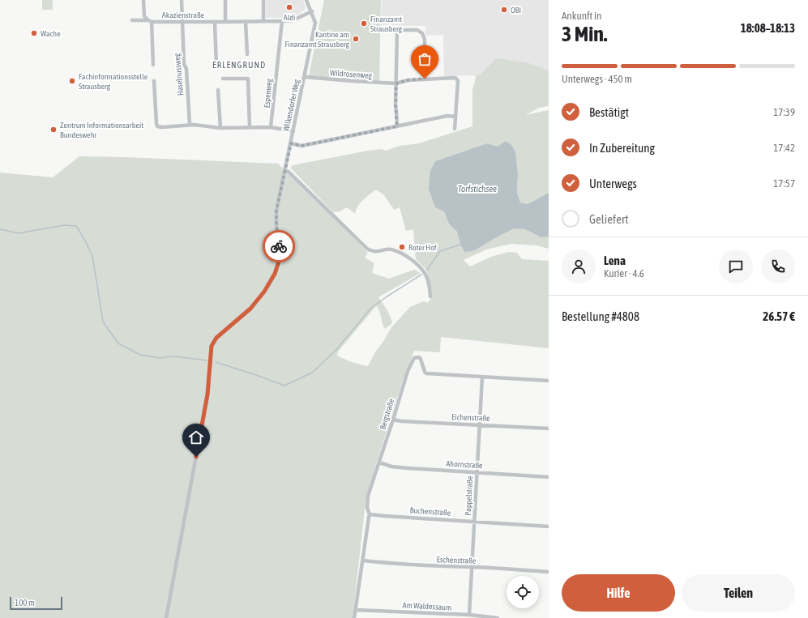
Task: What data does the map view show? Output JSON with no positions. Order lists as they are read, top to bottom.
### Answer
{
  "streets": {
    "street": [
      "Akazienstraße",
      "Wildrosenweg",
      "Haselnussweg",
      "Espenweg",
      "Wilkendorfer Weg",
      "Bergstraße",
      "Eichenstraße",
      "Ahornstraße",
      "Pappelstraße",
      "Buchenstraße",
      "Eschenstraße",
      "Am Waldessaum"
    ]
  },
  "crossings": [
    ["Akazienstraße", "Haselnussweg"],
    ["Akazienstraße", "Espenweg"],
    ["Akazienstraße", "Wilkendorfer Weg"],
    ["Wildrosenweg", "Wilkendorfer Weg"],
    ["Bergstraße", "Eichenstraße"],
    ["Bergstraße", "Ahornstraße"],
    ["Bergstraße", "Pappelstraße"],
    ["Bergstraße", "Buchenstraße"],
    ["Bergstraße", "Eschenstraße"],
    ["Bergstraße", "Am Waldessaum"],
    ["Eichenstraße", "Pappelstraße"],
    ["Ahornstraße", "Pappelstraße"],
    ["Pappelstraße", "Buchenstraße"],
    ["Pappelstraße", "Eschenstraße"],
    ["Pappelstraße", "Am Waldessaum"]
  ],
  "districts": ["ERLENGRUND"],
  "water": ["Torfstichsee"],
  "places": [
    "Aldi",
    "OBI",
    "Finanzamt Strausberg",
    "Wache",
    "Kantine am Finanzamt Strausberg",
    "Fachinformationsstelle Strausberg",
    "Zentrum Informationsarbeit Bundeswehr",
    "Roter Hof"
  ],
  "scale_bar": "100 m",
  "page": {
    "heading": ["3 Min.", "Ankunft in", "18:08–18:13"],
    "panel": [
      "Lena",
      "Kurier · 4.6",
      "Bestellung #4808",
      "26.57 €"
    ],
    "bar": "Unterwegs · 450 m",
    "list": [
      ["Bestätigt", "17:39"],
      ["In Zubereitung", "17:42"],
      ["Unterwegs", "17:57"],
      "Geliefert"
    ],
    "buttons": ["Hilfe", "Teilen"],
    "scale": "100 m"
  }
}
